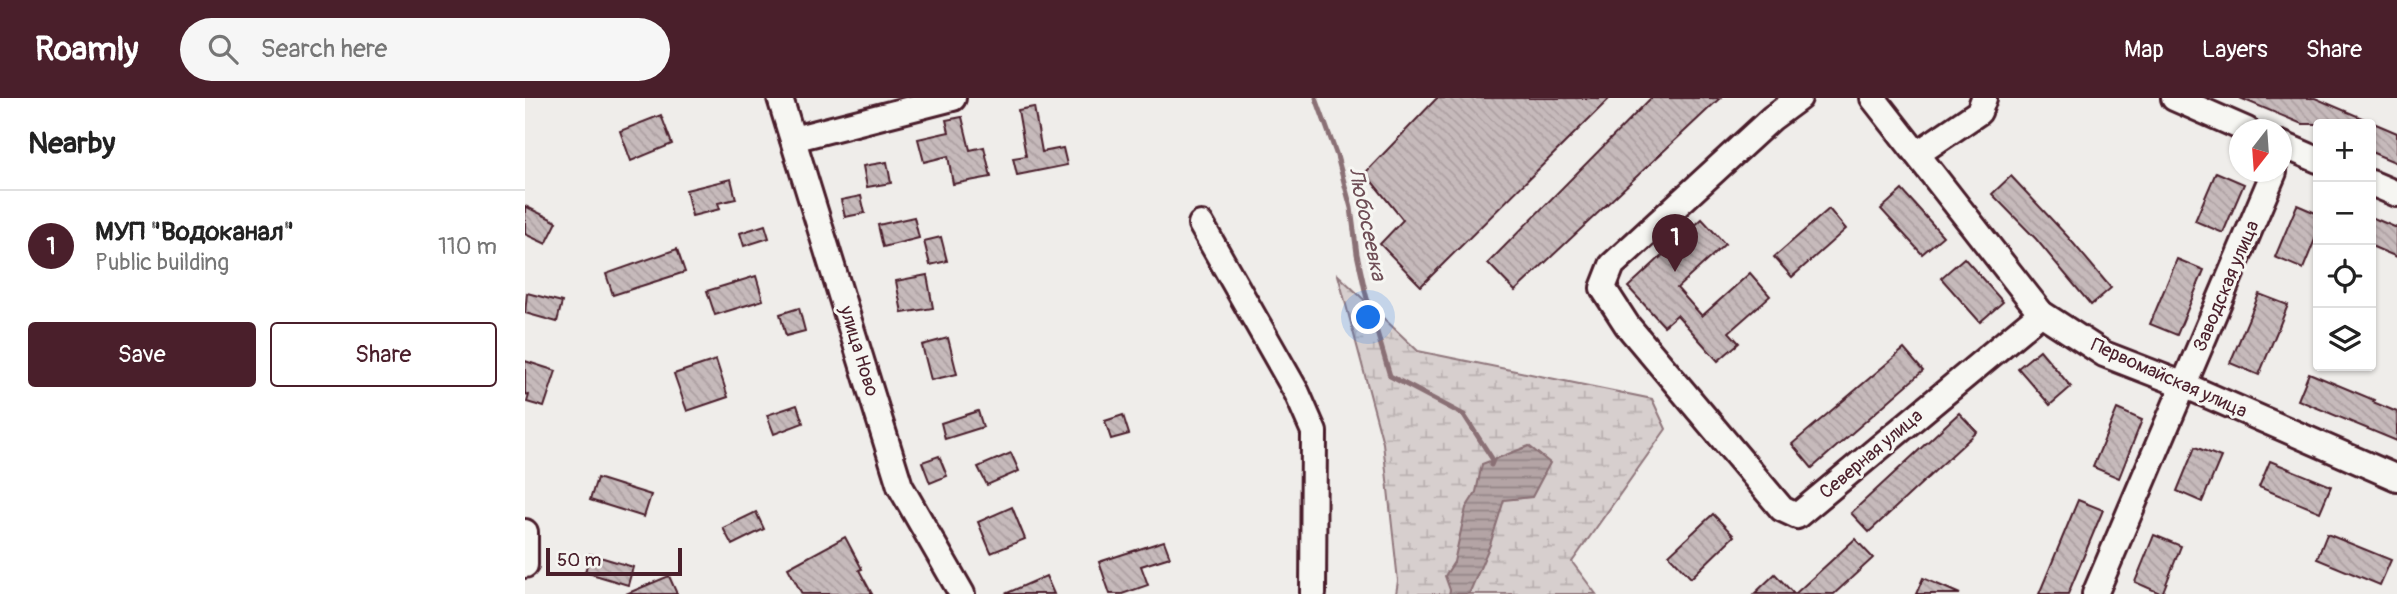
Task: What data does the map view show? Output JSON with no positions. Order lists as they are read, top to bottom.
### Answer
{
  "streets": {
    "street": [
      "Заводская улица",
      "улица Ново",
      "Первомайская улица",
      "Северная улица"
    ]
  },
  "crossings": [
    ["Заводская улица", "Первомайская улица"],
    ["Первомайская улица", "Северная улица"]
  ],
  "water": ["Любосеевка"],
  "scale_bar": "50 m",
  "north": "bottom",
  "page": {
    "header": "Roamly",
    "search": "Search here",
    "nav": ["Map", "Layers", "Share"],
    "heading": "Nearby",
    "map_buttons": ["+", "−"],
    "list": [
      {
        "mark": "1",
        "name": "МУП \"Водоканал\"",
        "note": "Public building",
        "value": "110 m"
      }
    ],
    "pins": "1",
    "buttons": ["Save", "Share"],
    "scale": "50 m"
  }
}
